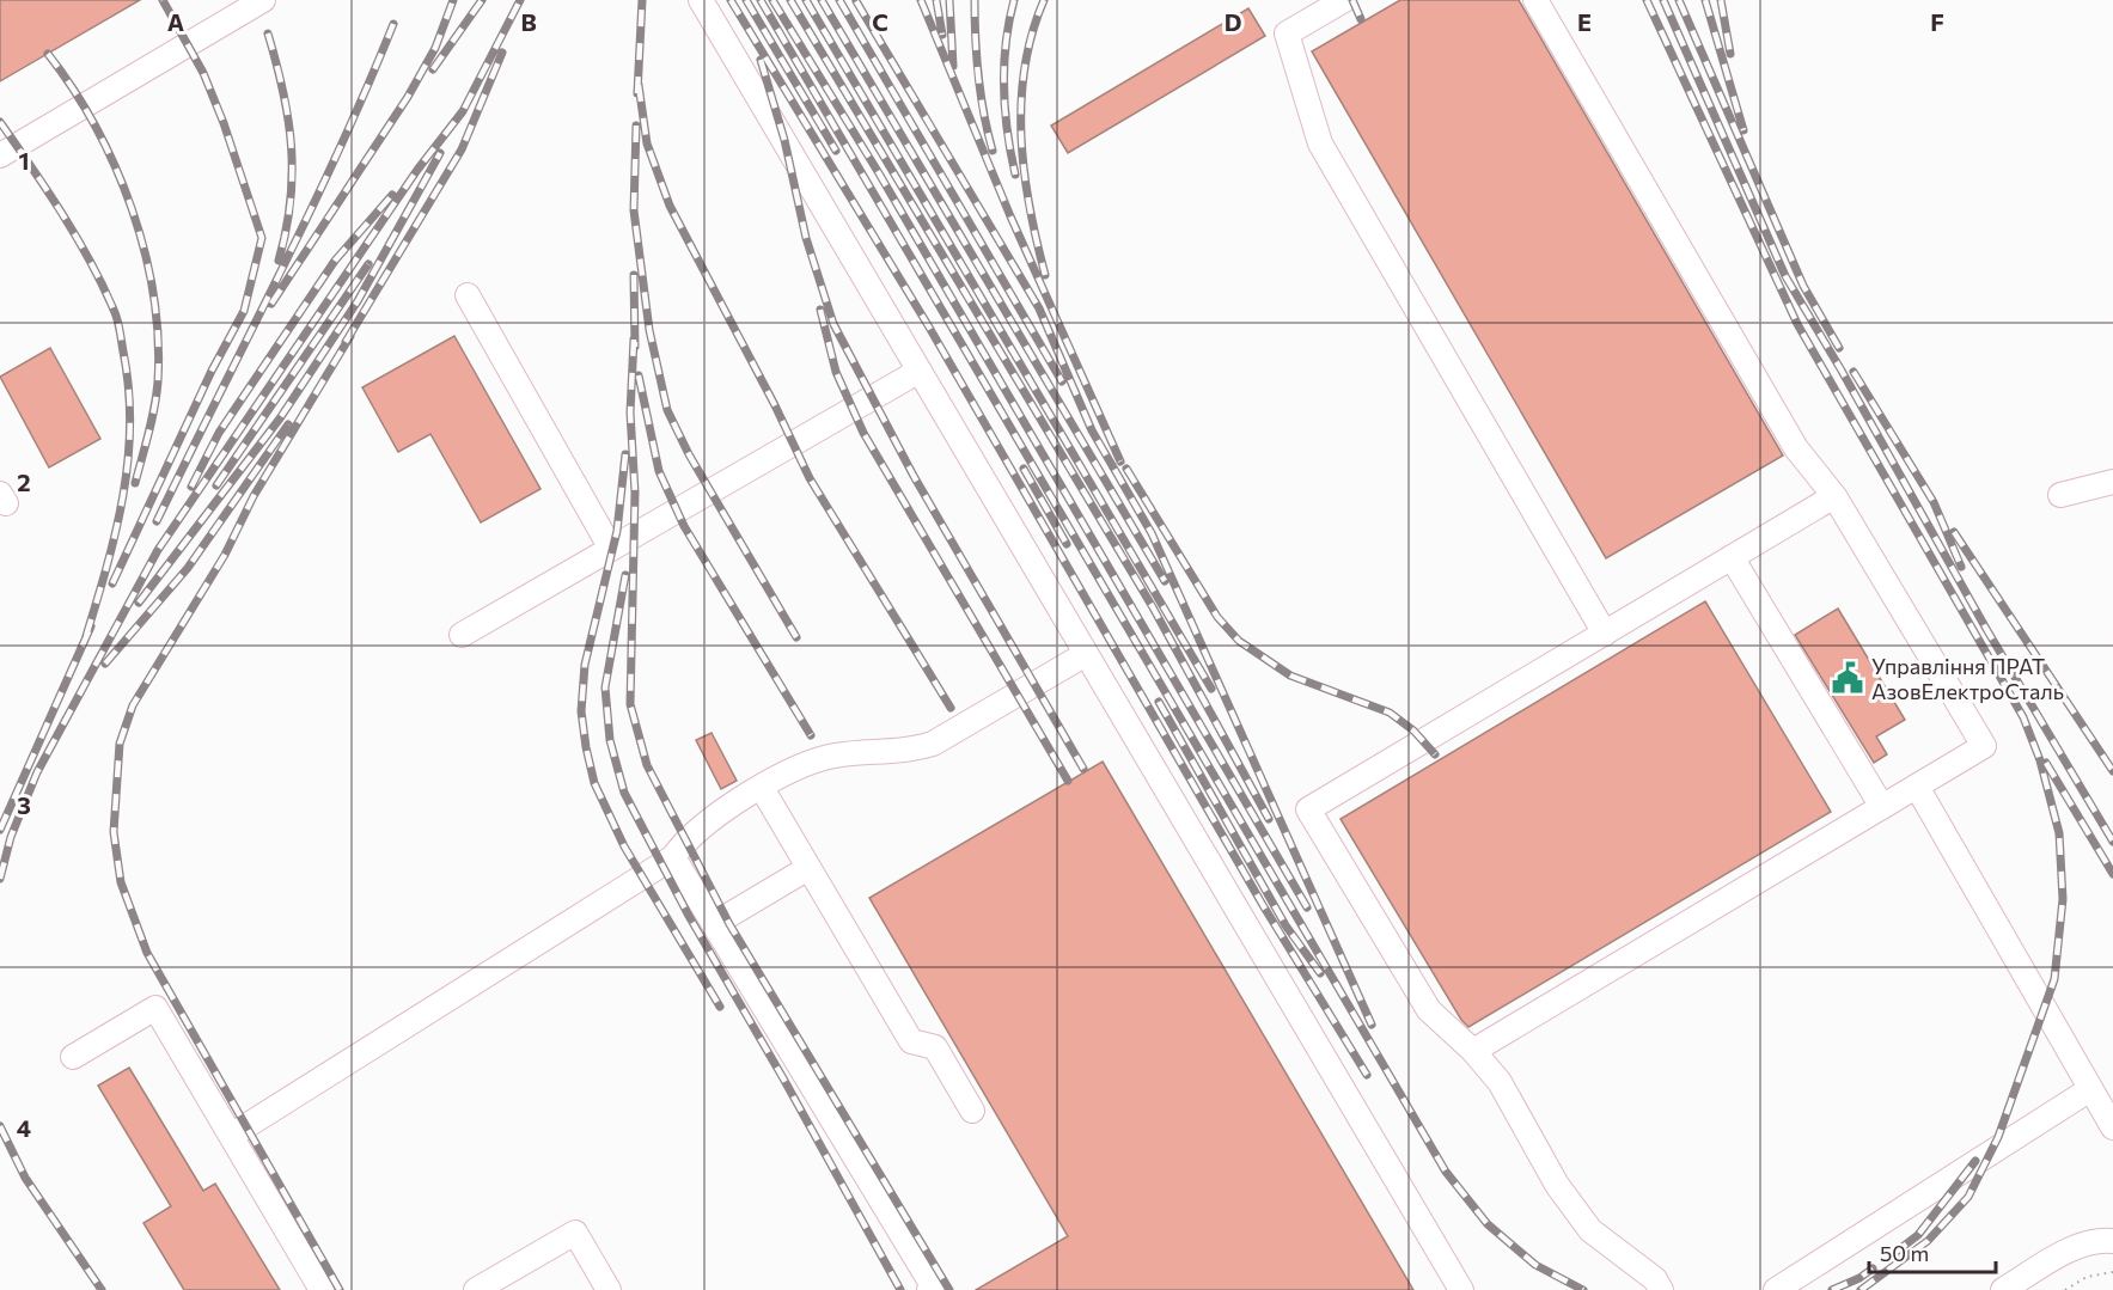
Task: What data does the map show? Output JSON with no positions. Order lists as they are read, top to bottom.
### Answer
{
  "places": {
    "public building": ["Управління ПРАТ АзовЕлектроСталь"]
  },
  "scale_bar": "50 m",
  "grid": {
    "columns": [
      "A",
      "B",
      "C",
      "D",
      "E",
      "F"
    ],
    "rows": [
      "1",
      "2",
      "3",
      "4"
    ]
  }
}
